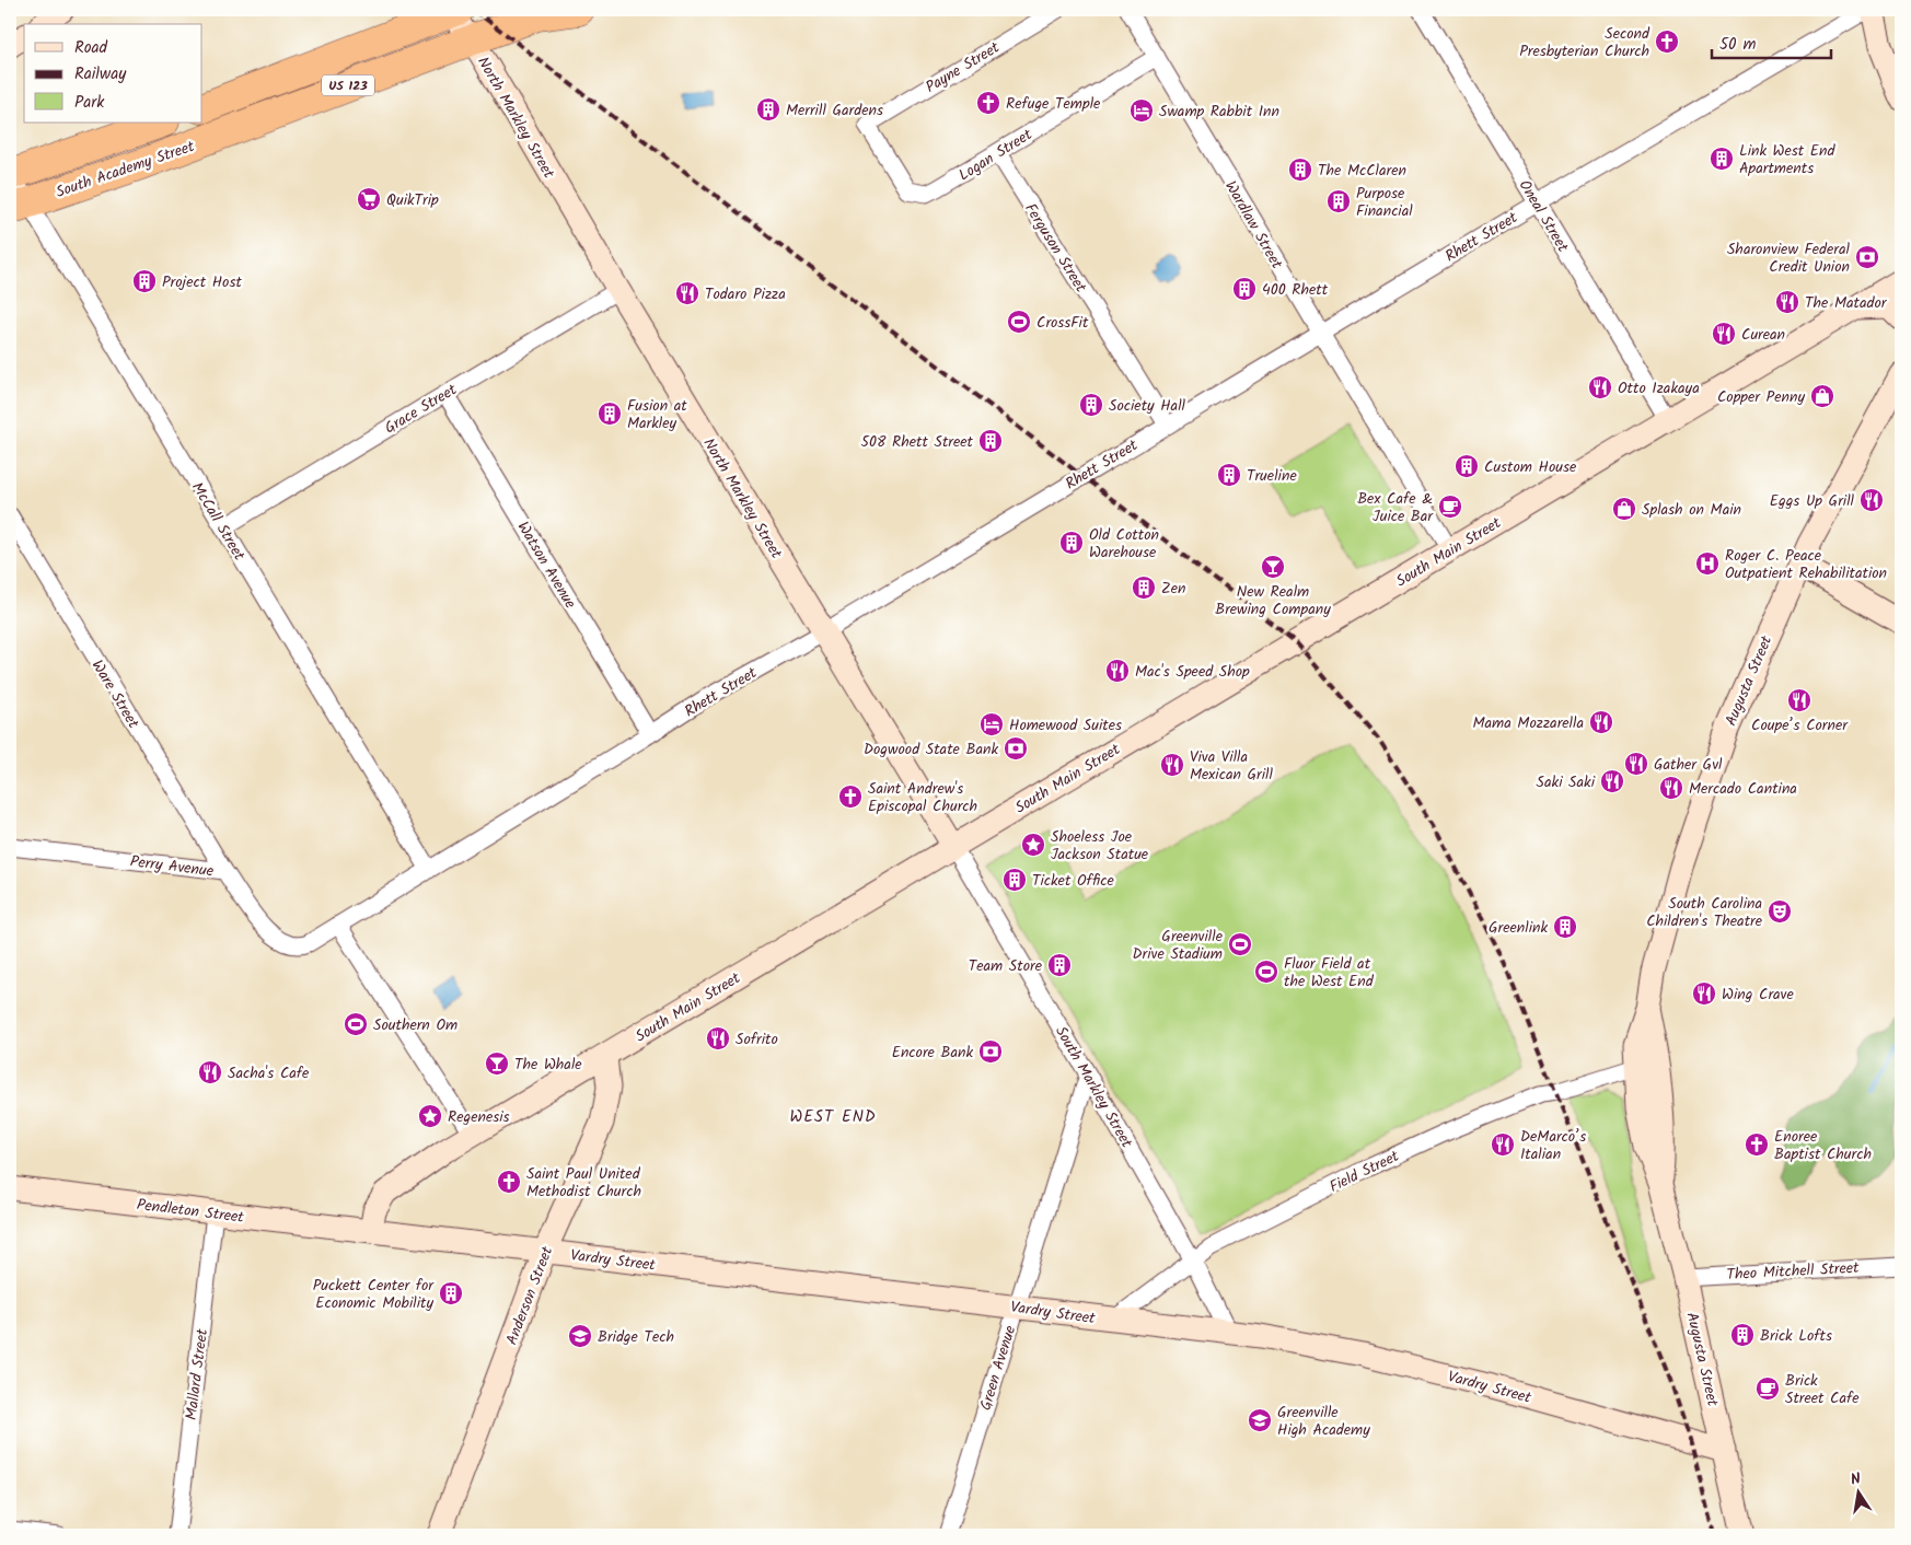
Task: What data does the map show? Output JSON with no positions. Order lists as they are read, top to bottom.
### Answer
{
  "streets": {
    "highway": ["US 123", "South Academy Street"],
    "main road": [
      "North Markley Street",
      "South Main Street",
      "Augusta Street",
      "Pendleton Street",
      "Vardry Street",
      "Anderson Street"
    ],
    "street": [
      "Payne Street",
      "Logan Street",
      "Oneal Street",
      "Wardlaw Street",
      "Rhett Street",
      "Ferguson Street",
      "Grace Street",
      "McCall Street",
      "Watson Avenue",
      "Ware Street",
      "Perry Avenue",
      "South Markley Street",
      "Field Street",
      "Theo Mitchell Street",
      "Green Avenue",
      "Mallard Street"
    ]
  },
  "crossings": [
    ["Payne Street", "Logan Street"],
    ["US 123", "North Markley Street"],
    ["North Markley Street", "South Academy Street"],
    ["North Markley Street", "Rhett Street"],
    ["North Markley Street", "Grace Street"],
    ["North Markley Street", "South Main Street"],
    ["North Markley Street", "South Markley Street"],
    ["Logan Street", "Wardlaw Street"],
    ["Logan Street", "Ferguson Street"],
    ["South Academy Street", "McCall Street"],
    ["Oneal Street", "Rhett Street"],
    ["Oneal Street", "South Main Street"],
    ["Wardlaw Street", "Rhett Street"],
    ["Wardlaw Street", "South Main Street"],
    ["Rhett Street", "Ferguson Street"],
    ["Rhett Street", "McCall Street"],
    ["Rhett Street", "Watson Avenue"],
    ["Rhett Street", "Perry Avenue"],
    ["Grace Street", "McCall Street"],
    ["Grace Street", "Watson Avenue"],
    ["South Main Street", "South Markley Street"],
    ["South Main Street", "Pendleton Street"],
    ["South Main Street", "Vardry Street"],
    ["South Main Street", "Anderson Street"],
    ["Augusta Street", "Field Street"],
    ["Augusta Street", "Vardry Street"],
    ["Augusta Street", "Theo Mitchell Street"],
    ["Ware Street", "Perry Avenue"],
    ["South Markley Street", "Field Street"],
    ["South Markley Street", "Vardry Street"],
    ["South Markley Street", "Green Avenue"],
    ["Field Street", "Vardry Street"],
    ["Pendleton Street", "Vardry Street"],
    ["Pendleton Street", "Mallard Street"],
    ["Vardry Street", "Anderson Street"],
    ["Vardry Street", "Green Avenue"]
  ],
  "districts": ["WEST END"],
  "places": {
    "church": [
      "Second Presbyterian Church",
      "Refuge Temple",
      "Saint Andrew's Episcopal Church",
      "Enoree Baptist Church",
      "Saint Paul United Methodist Church"
    ],
    "building": [
      "Merrill Gardens",
      "Link West End Apartments",
      "The McClaren",
      "Purpose Financial",
      "Project Host",
      "400 Rhett",
      "Society Hall",
      "Fusion at Markley",
      "508 Rhett Street",
      "Custom House",
      "Trueline",
      "Old Cotton Warehouse",
      "Zen",
      "Ticket Office",
      "Greenlink",
      "Team Store",
      "Puckett Center for Economic Mobility",
      "Brick Lofts"
    ],
    "hotel": ["Swamp Rabbit Inn", "Homewood Suites"],
    "supermarket": ["QuikTrip"],
    "bank": ["Sharonview Federal Credit Union", "Dogwood State Bank", "Encore Bank"],
    "restaurant": [
      "Todaro Pizza",
      "The Matador",
      "Curean",
      "Otto Izakaya",
      "Eggs Up Grill",
      "Mac's Speed Shop",
      "Coupe’s Corner",
      "Mama Mozzarella",
      "Gather Gvl",
      "Viva Villa Mexican Grill",
      "Saki Saki",
      "Mercado Cantina",
      "Wing Crave",
      "Sofrito",
      "Sacha's Cafe",
      "DeMarco’s Italian"
    ],
    "sports": [
      "CrossFit",
      "Greenville Drive Stadium",
      "Fluor Field at the West End",
      "Southern Om"
    ],
    "shop": ["Copper Penny", "Splash on Main"],
    "cafe": ["Bex Cafe & Juice Bar", "Brick Street Cafe"],
    "hospital": ["Roger C. Peace Outpatient Rehabilitation"],
    "bar": ["New Realm Brewing Company", "The Whale"],
    "place": ["Shoeless Joe Jackson Statue", "Regenesis"],
    "theatre": ["South Carolina Children's Theatre"],
    "school or university": ["Bridge Tech", "Greenville High Academy"]
  },
  "legend": ["Road", "Railway", "Park"],
  "scale_bar": "50 m",
  "north": "top"
}
